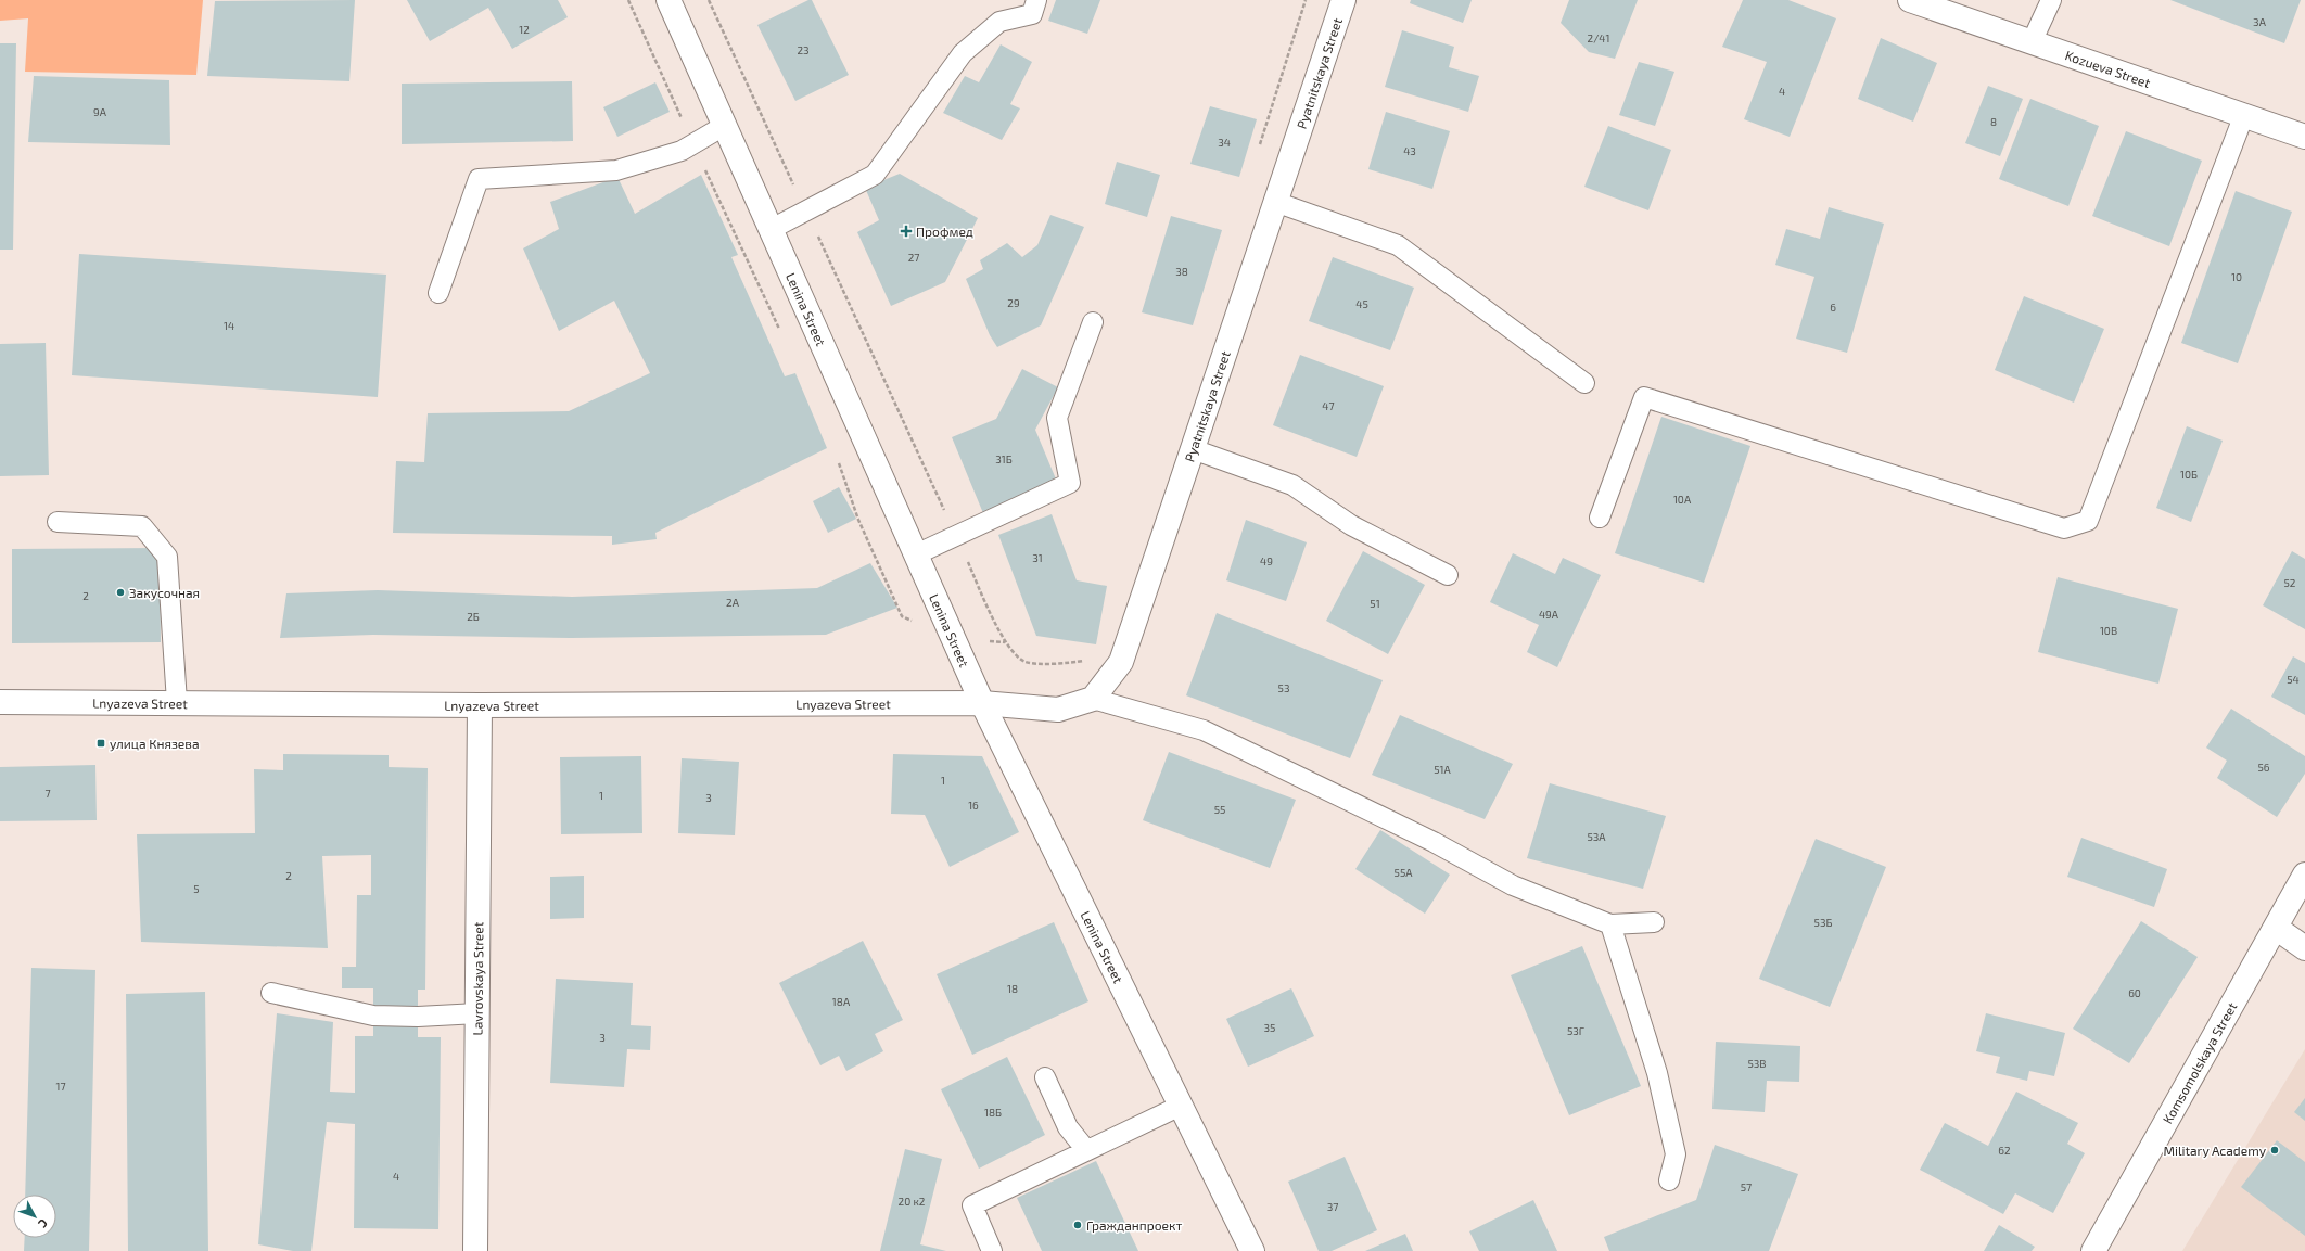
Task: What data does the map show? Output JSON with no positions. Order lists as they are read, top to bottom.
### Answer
{
  "streets": {
    "main road": [
      "Kozueva Street",
      "Pyatnitskaya Street",
      "Lenina Street",
      "Lnyazeva Street",
      "Lavrovskaya Street",
      "Komsomolskaya Street"
    ]
  },
  "crossings": [
    ["Lenina Street", "Lnyazeva Street"],
    ["Lnyazeva Street", "Lavrovskaya Street"]
  ],
  "places": {
    "health": ["Профмед"],
    "other": ["Закусочная", "Military Academy", "Гражданпроект"],
    "transit": ["улица Князева"]
  },
  "house_numbers": [
    "3А",
    "12",
    "2/41",
    "23",
    "4",
    "9А",
    "8",
    "34",
    "43",
    "27",
    "38",
    "10",
    "29",
    "45",
    "6",
    "14",
    "47",
    "31Б",
    "10Б",
    "10А",
    "31",
    "49",
    "52",
    "2",
    "2А",
    "51",
    "49А",
    "2Б",
    "10В",
    "54",
    "53",
    "56",
    "51А",
    "1",
    "7",
    "1",
    "3",
    "16",
    "55",
    "53А",
    "55А",
    "2",
    "5",
    "53Б",
    "18",
    "60",
    "18А",
    "35",
    "53Г",
    "3",
    "53В",
    "17",
    "18Б",
    "62",
    "4",
    "57",
    "20 к2",
    "37"
  ],
  "north": "bottom right"
}
